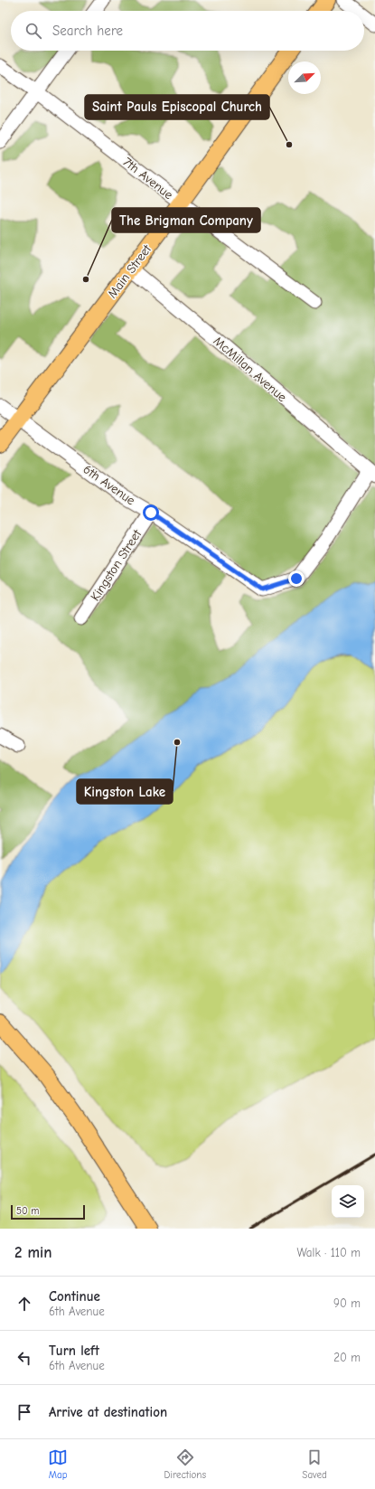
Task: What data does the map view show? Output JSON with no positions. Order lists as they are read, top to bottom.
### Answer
{
  "streets": {
    "main road": ["Main Street"],
    "street": [
      "7th Avenue",
      "McMillan Avenue",
      "6th Avenue",
      "Kingston Street"
    ]
  },
  "crossings": [
    ["7th Avenue", "Main Street"],
    ["Main Street", "McMillan Avenue"],
    ["Main Street", "6th Avenue"],
    ["McMillan Avenue", "6th Avenue"],
    ["6th Avenue", "Kingston Street"]
  ],
  "places": ["Saint Pauls Episcopal Church", "The Brigman Company", "Kingston Lake"],
  "scale_bar": "50 m",
  "north": "top right",
  "page": {
    "search": "Search here",
    "scale": "50 m",
    "heading": ["2 min", "Walk · 110 m"],
    "list": [
      ["Continue", "6th Avenue", "90 m"],
      ["Turn left", "6th Avenue", "20 m"],
      "Arrive at destination"
    ],
    "nav": ["Map", "Directions", "Saved"]
  }
}
